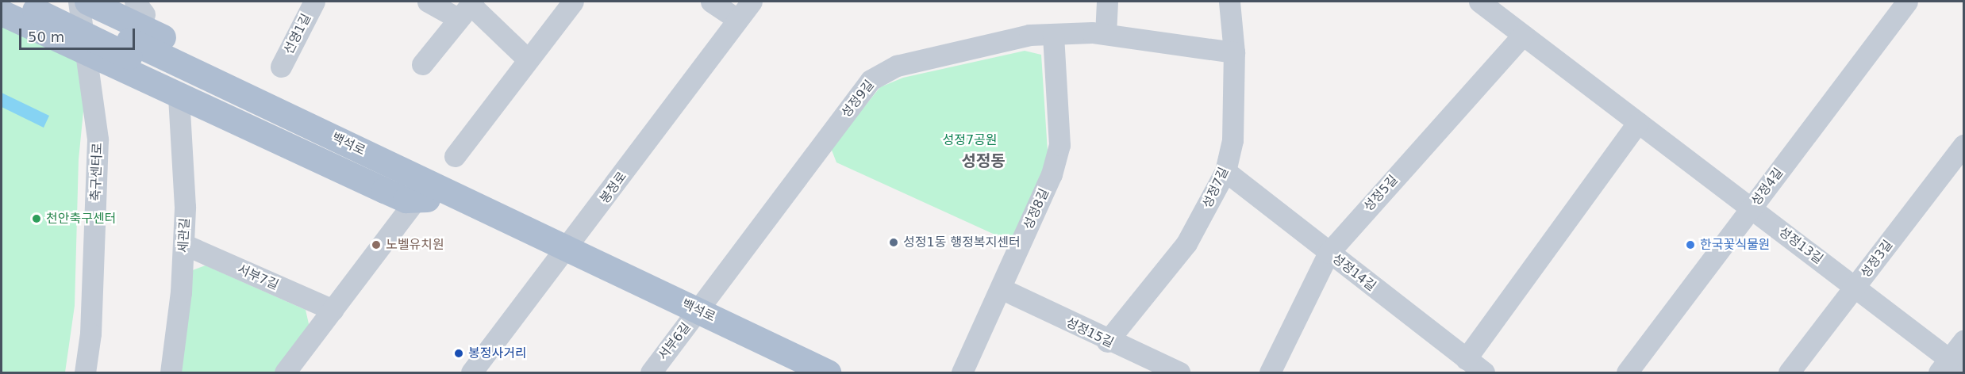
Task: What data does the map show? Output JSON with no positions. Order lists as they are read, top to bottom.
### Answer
{
  "streets": {
    "main road": ["백석로"],
    "street": [
      "선영1길",
      "성정9길",
      "축구센터로",
      "성정4길",
      "봉정로",
      "성정7길",
      "성정5길",
      "성정8길",
      "세관길",
      "성정13길",
      "성정3길",
      "성정14길",
      "서부7길",
      "성정15길",
      "서부6길"
    ]
  },
  "crossings": [
    ["성정9길", "백석로"],
    ["성정9길", "성정7길"],
    ["성정9길", "성정8길"],
    ["성정9길", "서부6길"],
    ["백석로", "봉정로"],
    ["백석로", "서부6길"],
    ["성정4길", "성정13길"],
    ["성정7길", "성정14길"],
    ["성정7길", "성정15길"],
    ["성정5길", "성정13길"],
    ["성정5길", "성정14길"],
    ["성정8길", "성정15길"],
    ["세관길", "서부7길"],
    ["성정13길", "성정3길"]
  ],
  "districts": ["성정동"],
  "parks": ["성정7공원"],
  "places": [
    "천안축구센터",
    "성정1동 행정복지센터",
    "노벨유치원",
    "한국꽃식물원",
    "봉정사거리"
  ],
  "scale_bar": "50 m"
}
